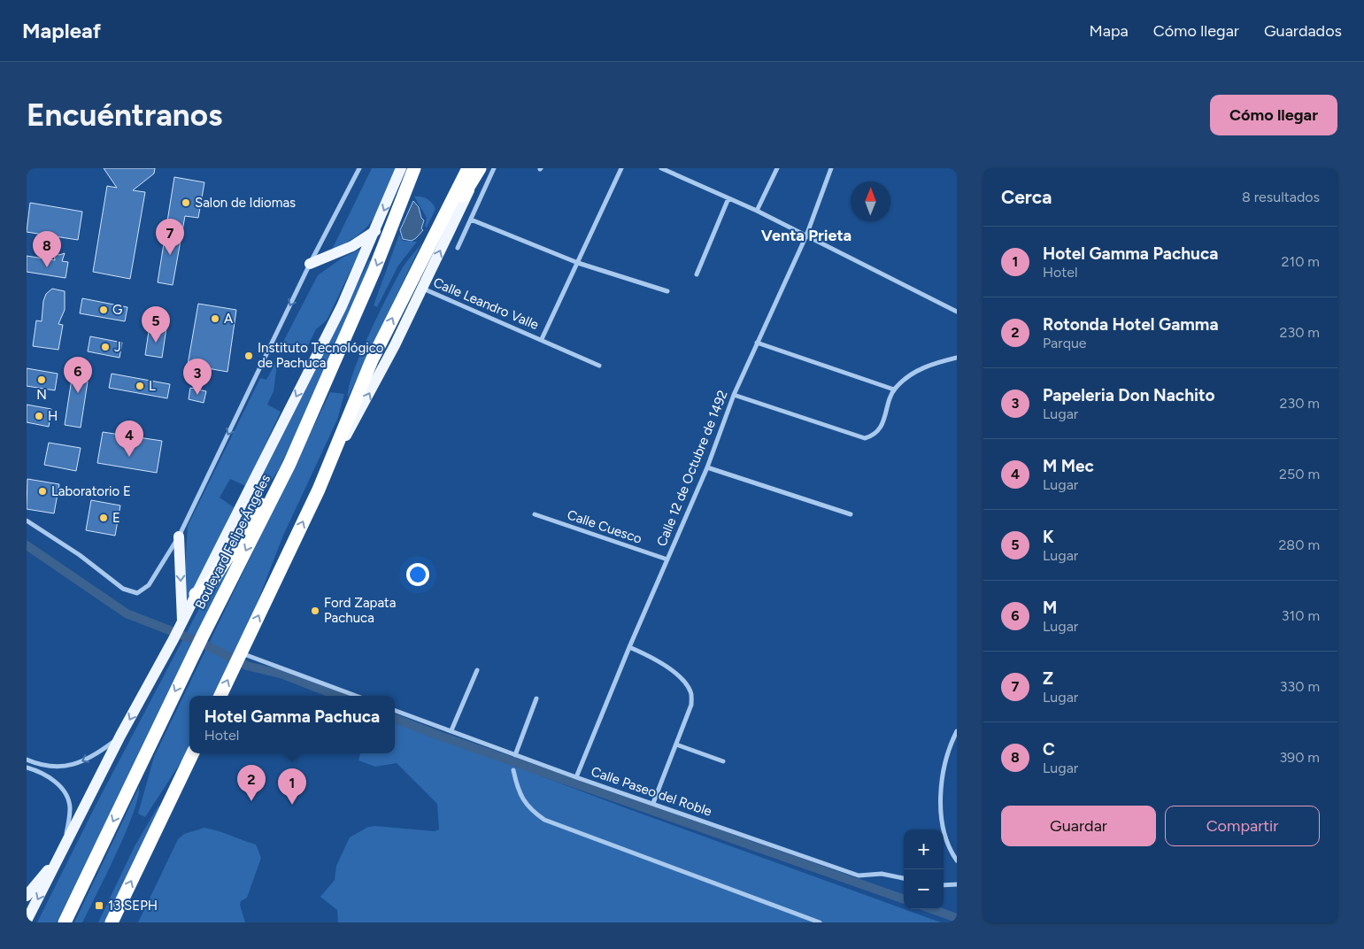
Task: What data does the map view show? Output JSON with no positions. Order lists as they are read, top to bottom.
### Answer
{
  "streets": {
    "highway": ["Boulevard Felipe Ángeles"],
    "street": [
      "Calle Leandro Valle",
      "Calle 12 de Octubre de 1492",
      "Calle Cuesco",
      "Calle Paseo del Roble"
    ]
  },
  "crossings": [
    ["Calle 12 de Octubre de 1492", "Calle Cuesco"],
    ["Calle 12 de Octubre de 1492", "Calle Paseo del Roble"]
  ],
  "districts": ["Venta Prieta"],
  "places": {
    "other": [
      "Salon de Idiomas",
      "G",
      "A",
      "J",
      "Instituto Tecnológico de Pachuca",
      "N",
      "L",
      "H",
      "Laboratorio E",
      "E",
      "Ford Zapata Pachuca"
    ],
    "transit": ["13 SEPH"]
  },
  "north": "top",
  "page": {
    "header": "Mapleaf",
    "nav": ["Mapa", "Cómo llegar", "Guardados"],
    "buttons": [
      "Cómo llegar",
      ["Guardar", "Compartir"]
    ],
    "title": "Encuéntranos",
    "heading": ["Cerca", "8 resultados"],
    "pins": [
      "7",
      "8",
      "5",
      "6",
      "3",
      "4",
      "2",
      "1"
    ],
    "list": [
      {
        "mark": "1",
        "name": "Hotel Gamma Pachuca",
        "note": "Hotel",
        "value": "210 m"
      },
      {
        "mark": "2",
        "name": "Rotonda Hotel Gamma",
        "note": "Parque",
        "value": "230 m"
      },
      {
        "mark": "3",
        "name": "Papeleria Don Nachito",
        "note": "Lugar",
        "value": "230 m"
      },
      {
        "mark": "4",
        "name": "M Mec",
        "note": "Lugar",
        "value": "250 m"
      },
      {
        "mark": "5",
        "name": "K",
        "note": "Lugar",
        "value": "280 m"
      },
      {
        "mark": "6",
        "name": "M",
        "note": "Lugar",
        "value": "310 m"
      },
      {
        "mark": "7",
        "name": "Z",
        "note": "Lugar",
        "value": "330 m"
      },
      {
        "mark": "8",
        "name": "C",
        "note": "Lugar",
        "value": "390 m"
      }
    ],
    "popup": ["Hotel Gamma Pachuca", "Hotel"],
    "map_buttons": ["+", "−"]
  }
}
